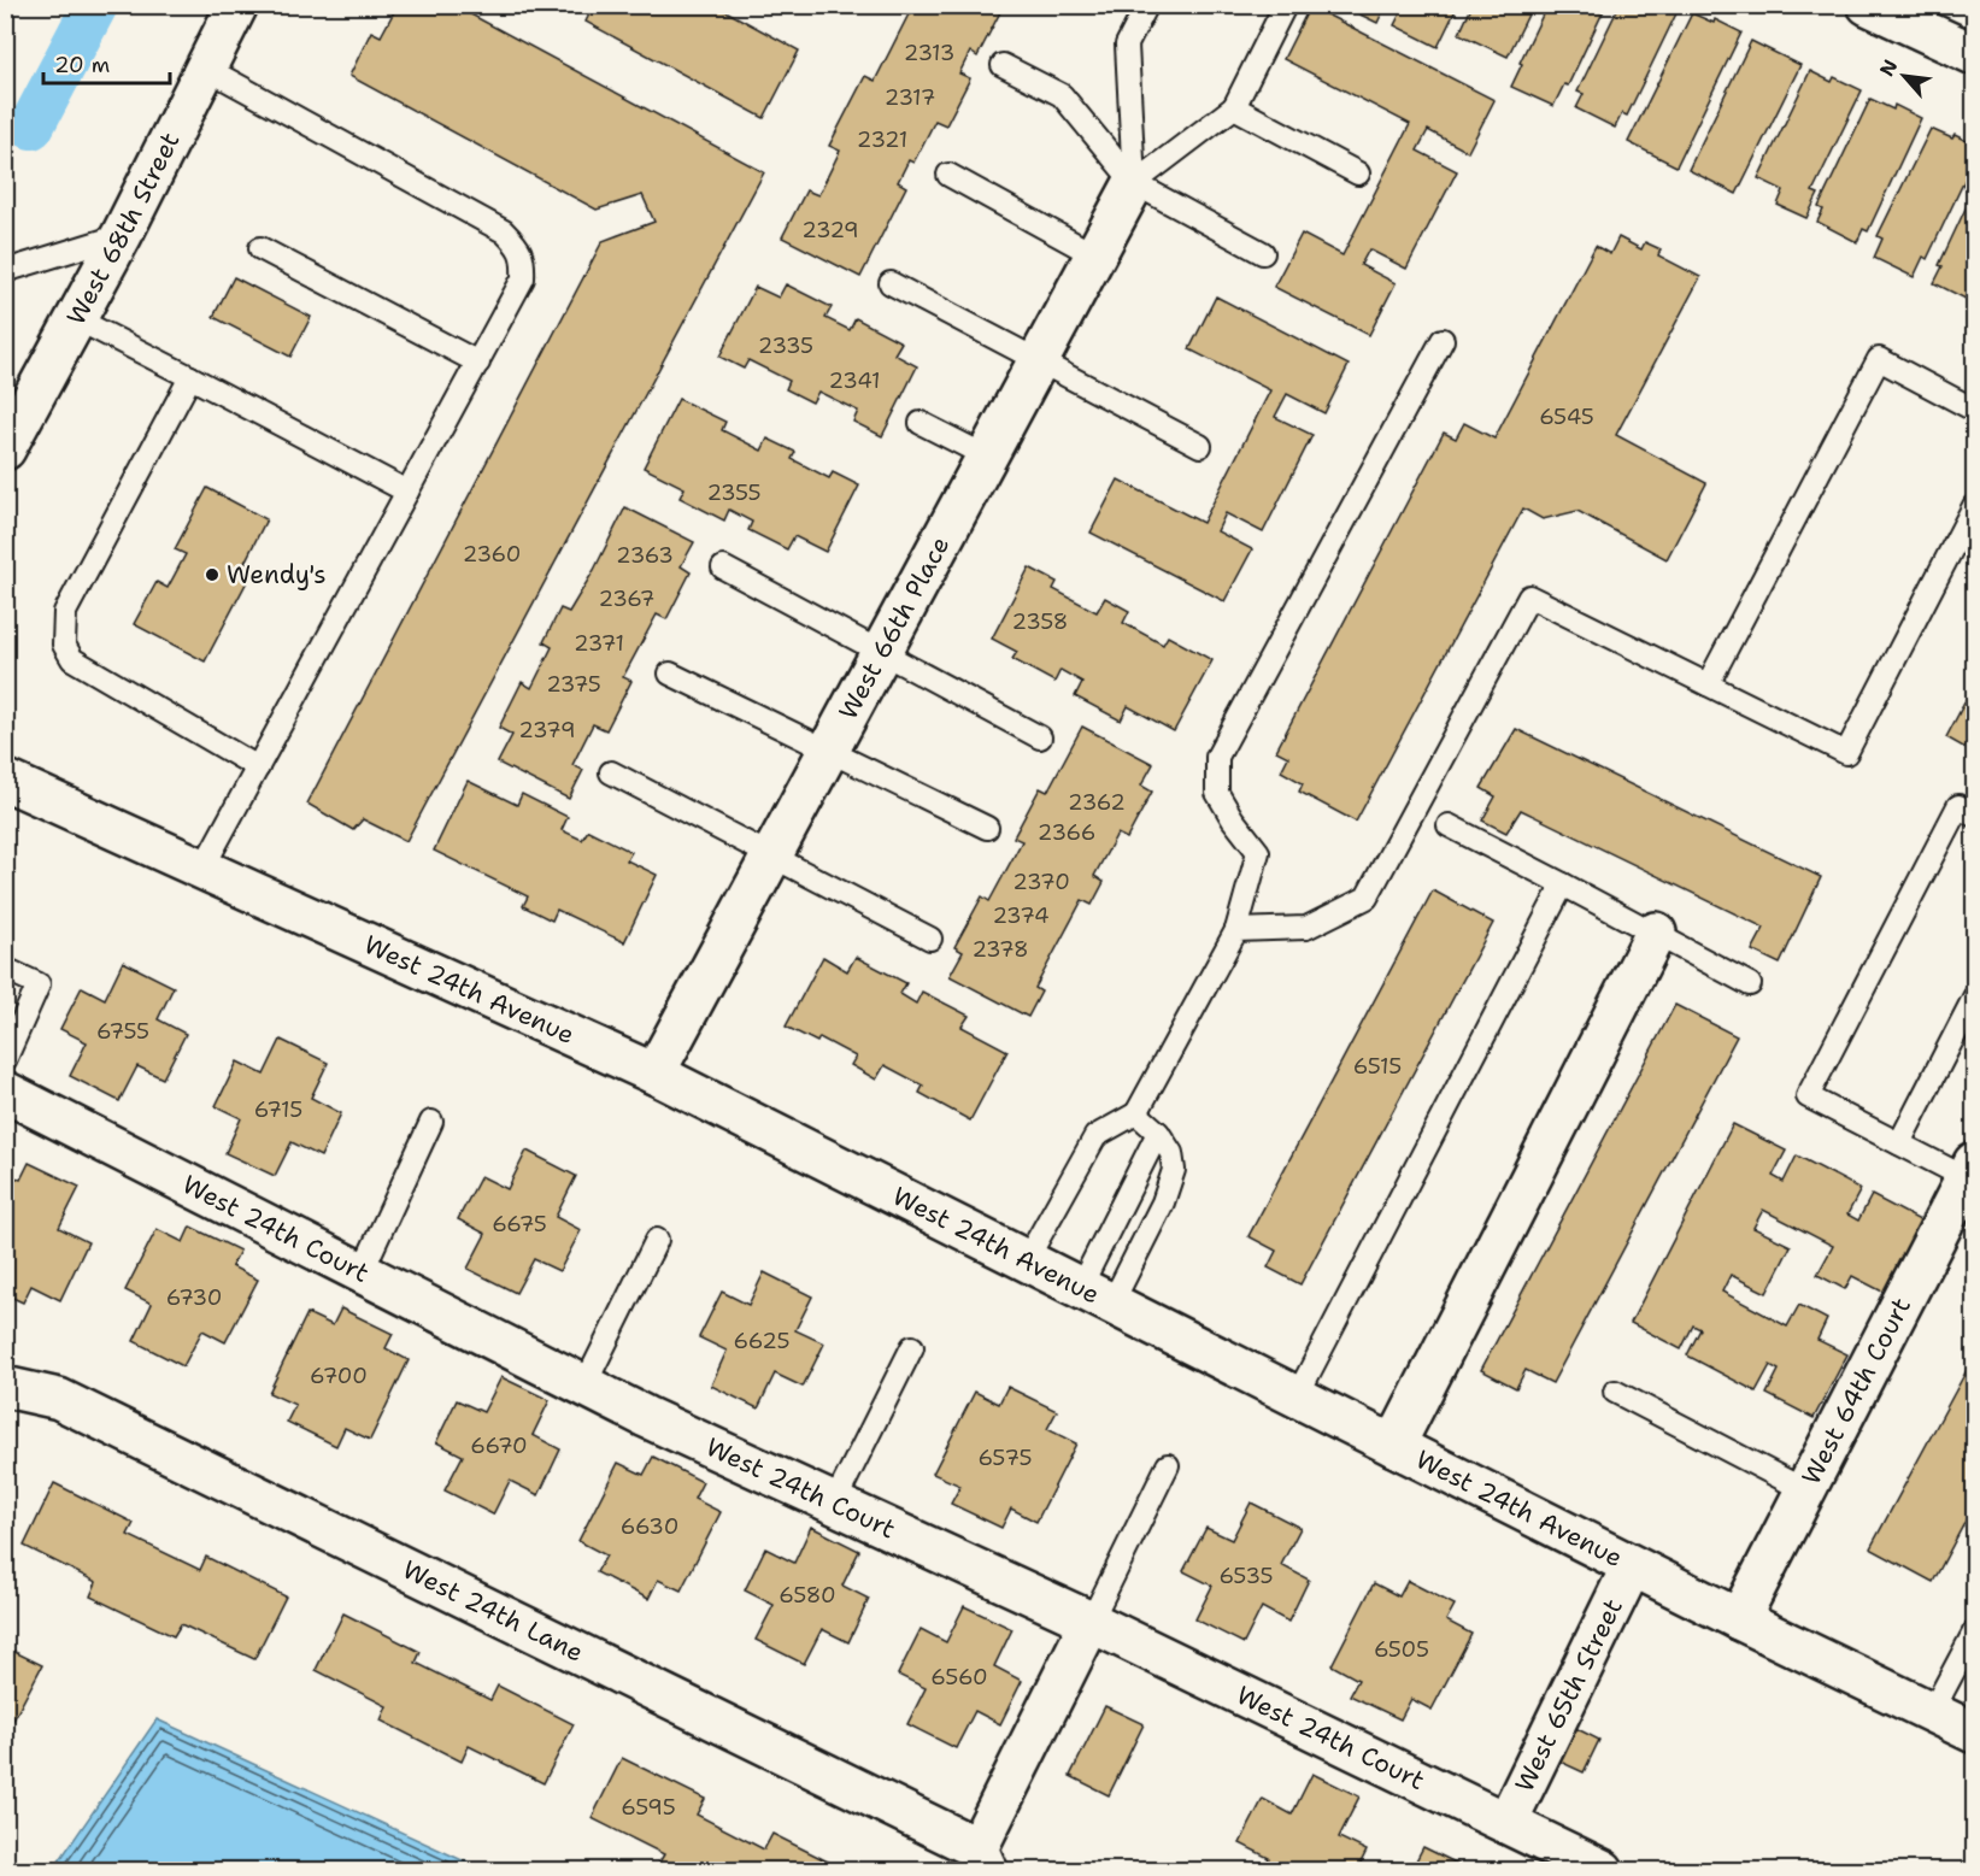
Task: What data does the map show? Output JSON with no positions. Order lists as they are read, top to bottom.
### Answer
{
  "streets": {
    "street": [
      "West 68th Street",
      "West 66th Place",
      "West 24th Avenue",
      "West 24th Court",
      "West 64th Court",
      "West 24th Lane",
      "West 65th Street"
    ]
  },
  "crossings": [
    ["West 66th Place", "West 24th Avenue"],
    ["West 24th Avenue", "West 64th Court"],
    ["West 24th Avenue", "West 65th Street"],
    ["West 24th Court", "West 24th Lane"],
    ["West 24th Court", "West 65th Street"]
  ],
  "places": ["Wendy's"],
  "house_numbers": [
    "2313",
    "2317",
    "2321",
    "2329",
    "2335",
    "2341",
    "6545",
    "2355",
    "2360",
    "2363",
    "2367",
    "2358",
    "2371",
    "2375",
    "2379",
    "2362",
    "2366",
    "2370",
    "2374",
    "2378",
    "6755",
    "6515",
    "6715",
    "6675",
    "6730",
    "6625",
    "6700",
    "6670",
    "6575",
    "6630",
    "6535",
    "6580",
    "6505",
    "6560",
    "6595"
  ],
  "scale_bar": "20 m",
  "north": "top left"
}
